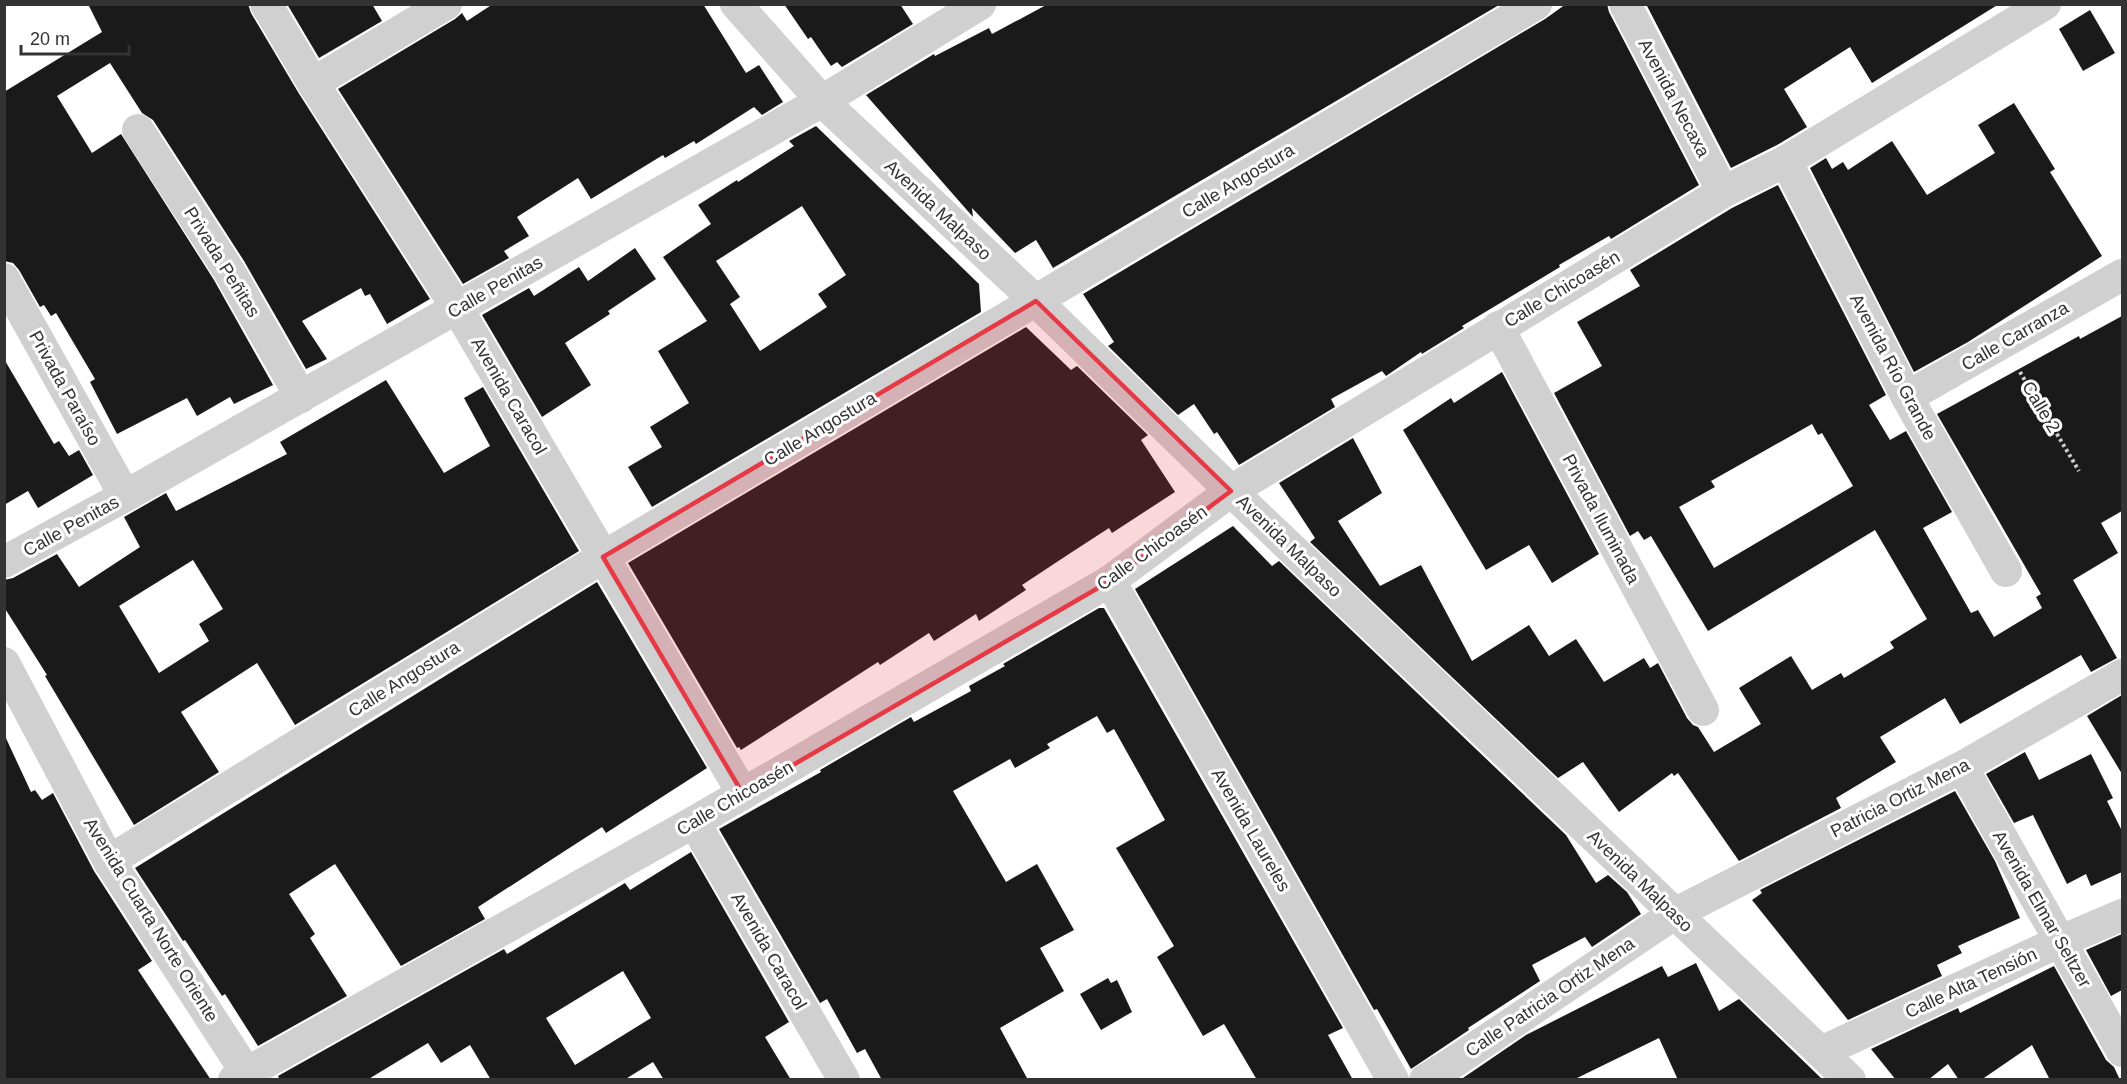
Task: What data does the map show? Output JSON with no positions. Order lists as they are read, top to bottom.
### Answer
{
  "streets": {
    "street": [
      "Avenida Necaxa",
      "Calle Angostura",
      "Avenida Malpaso",
      "Privada Peñitas",
      "Calle Penitas",
      "Calle Chicoasén",
      "Calle Carranza",
      "Avenida Río Grande",
      "Privada Paraíso",
      "Avenida Caracol",
      "Privada Iluminada",
      "Patricia Ortiz Mena",
      "Avenida Laureles",
      "Avenida Elmar Seltzer",
      "Avenida Cuarta Norte Oriente",
      "Calle Alta Tensión",
      "Calle Patricia Ortiz Mena"
    ],
    "path": ["Calle 2"]
  },
  "crossings": [
    ["Avenida Necaxa", "Calle Chicoasén"],
    ["Calle Angostura", "Avenida Malpaso"],
    ["Calle Angostura", "Avenida Caracol"],
    ["Calle Angostura", "Avenida Cuarta Norte Oriente"],
    ["Avenida Malpaso", "Calle Penitas"],
    ["Avenida Malpaso", "Calle Chicoasén"],
    ["Avenida Malpaso", "Patricia Ortiz Mena"],
    ["Avenida Malpaso", "Calle Alta Tensión"],
    ["Avenida Malpaso", "Calle Patricia Ortiz Mena"],
    ["Privada Peñitas", "Calle Penitas"],
    ["Calle Penitas", "Privada Paraíso"],
    ["Calle Penitas", "Avenida Caracol"],
    ["Calle Chicoasén", "Avenida Río Grande"],
    ["Calle Chicoasén", "Avenida Caracol"],
    ["Calle Chicoasén", "Privada Iluminada"],
    ["Calle Chicoasén", "Avenida Laureles"],
    ["Calle Chicoasén", "Avenida Cuarta Norte Oriente"],
    ["Calle Carranza", "Avenida Río Grande"],
    ["Calle Carranza", "Calle 2"],
    ["Patricia Ortiz Mena", "Avenida Elmar Seltzer"],
    ["Patricia Ortiz Mena", "Calle Patricia Ortiz Mena"],
    ["Avenida Elmar Seltzer", "Calle Alta Tensión"]
  ],
  "scale_bar": "20 m"
}
